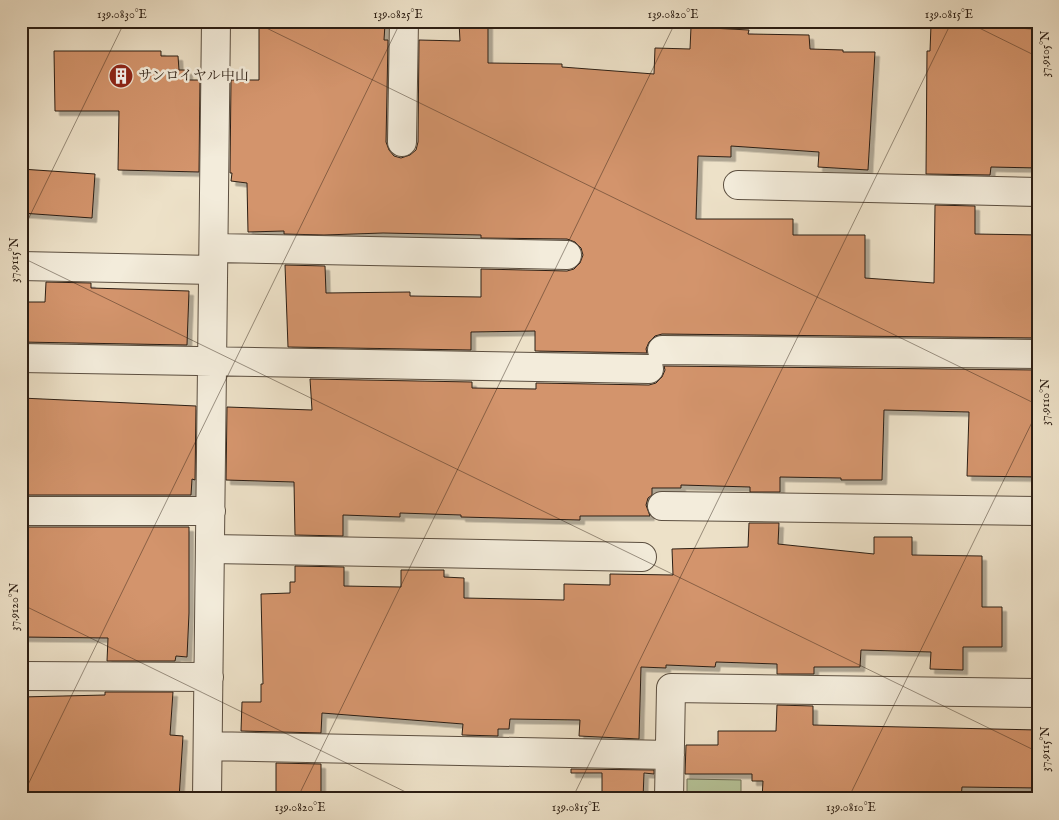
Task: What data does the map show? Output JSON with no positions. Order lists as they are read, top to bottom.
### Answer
{
  "places": {
    "building": ["サンロイヤル中山"]
  },
  "coordinates": [
    "139.0830°E",
    "139.0825°E",
    "139.0820°E",
    "139.0815°E",
    "37.9105°N",
    "37.9115°N",
    "37.9110°N",
    "37.9120°N",
    "139.0810°E"
  ]
}
